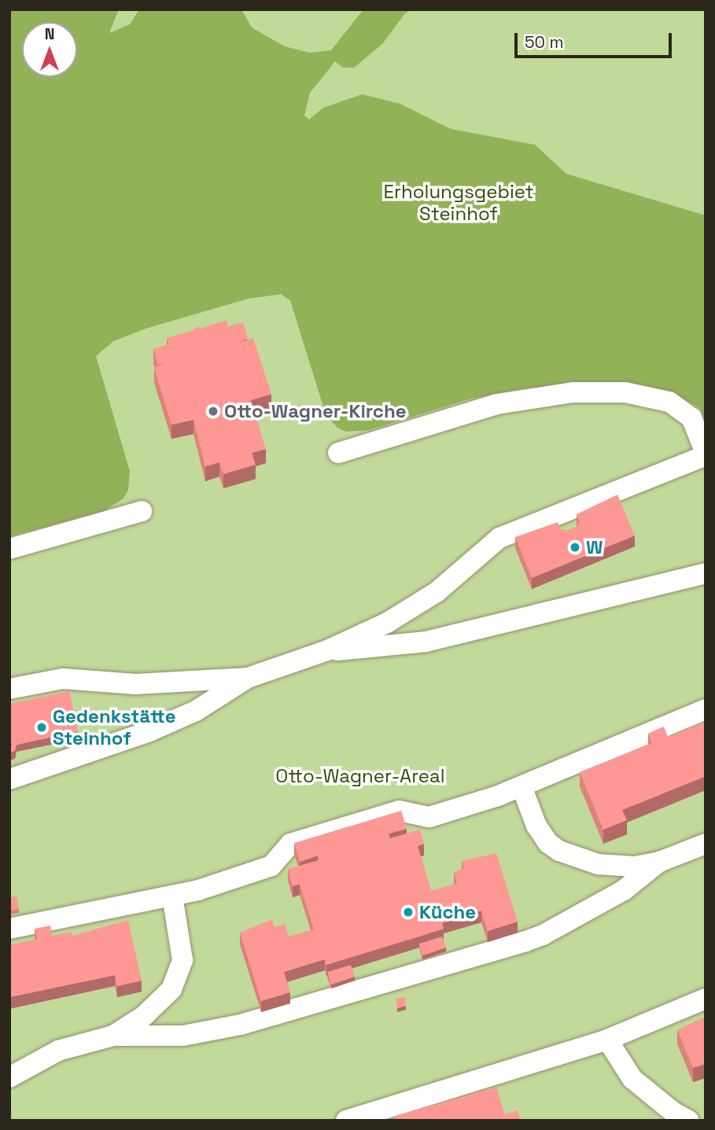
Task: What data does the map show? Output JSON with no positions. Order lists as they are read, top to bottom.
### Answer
{
  "parks": ["Erholungsgebiet Steinhof", "Otto-Wagner-Areal"],
  "places": [
    "Otto-Wagner-Kirche",
    "W",
    "Gedenkstätte Steinhof",
    "Küche"
  ],
  "scale_bar": "50 m",
  "north": "top"
}
